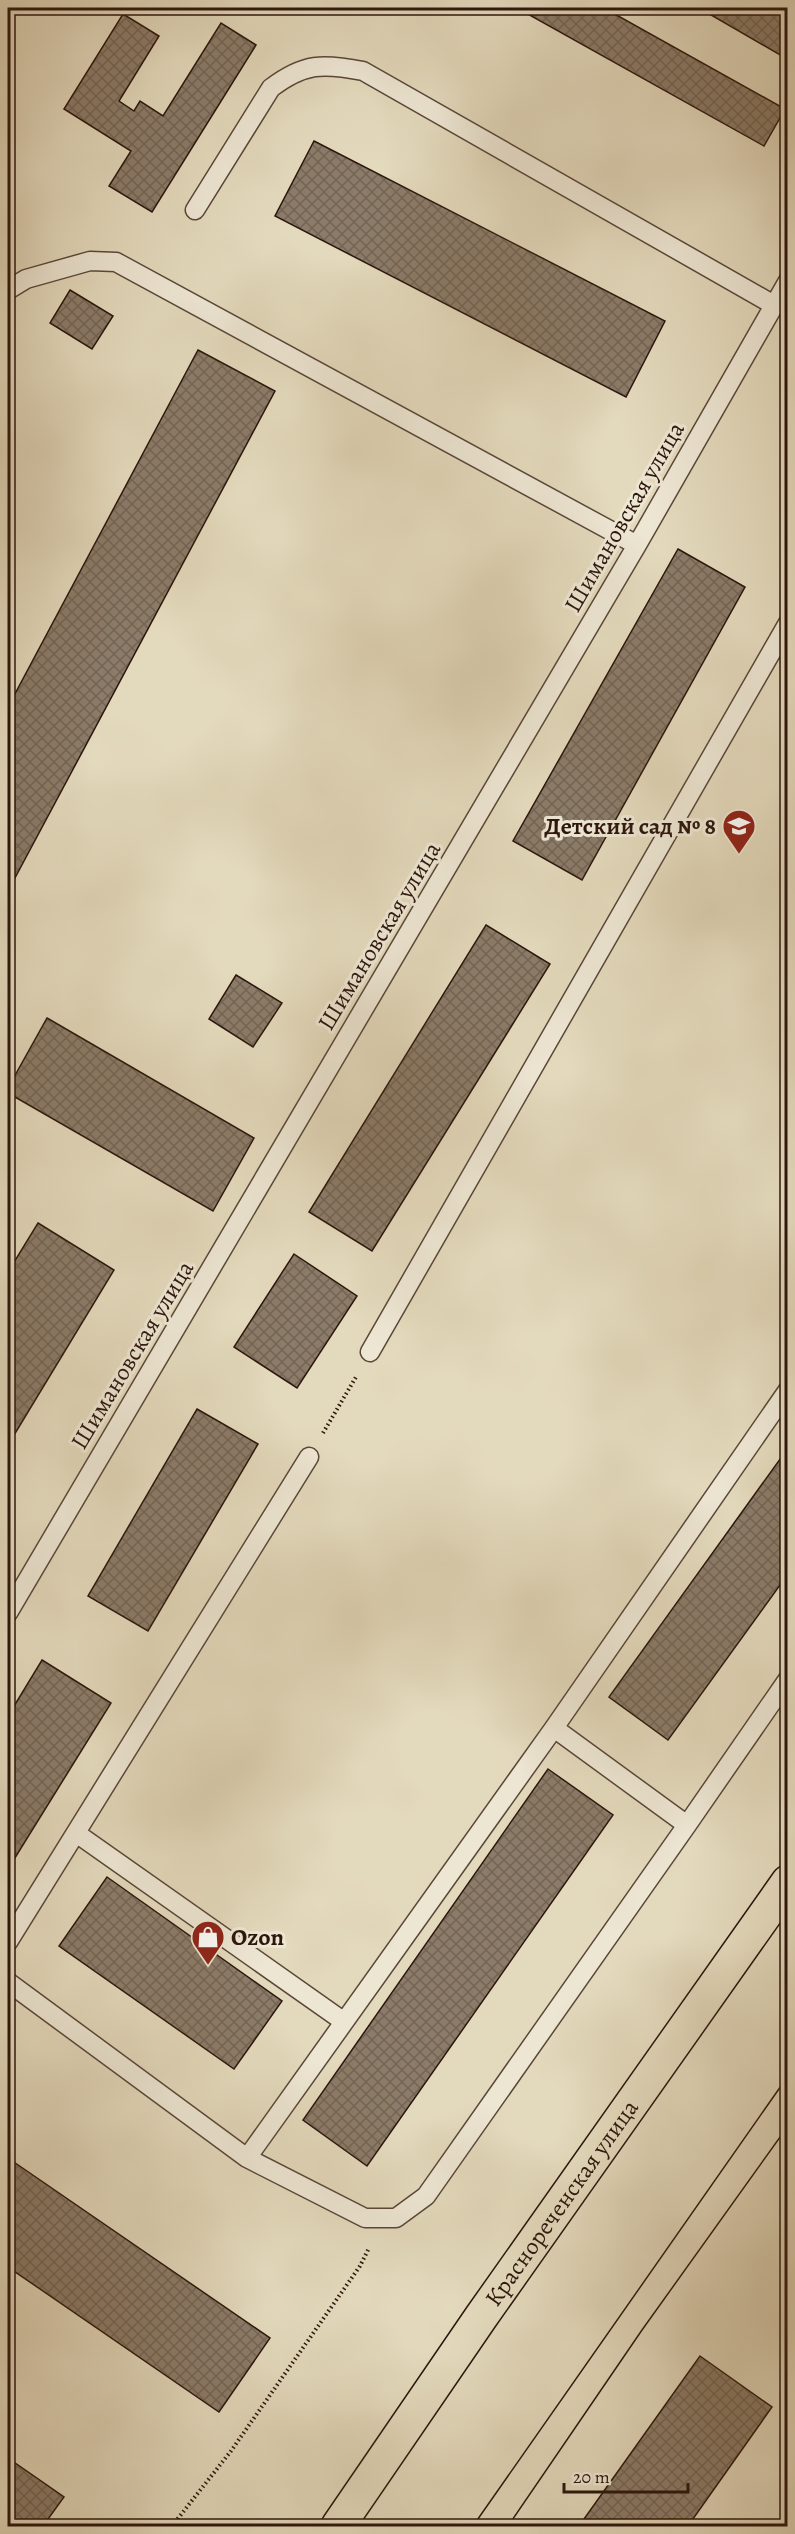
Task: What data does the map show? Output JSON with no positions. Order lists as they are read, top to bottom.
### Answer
{
  "streets": {
    "main road": ["Краснореченская улица"],
    "lane": ["Шимановская улица"]
  },
  "places": {
    "school or university": ["Детский сад № 8"],
    "shop": ["Ozon"]
  },
  "scale_bar": "20 m"
}
